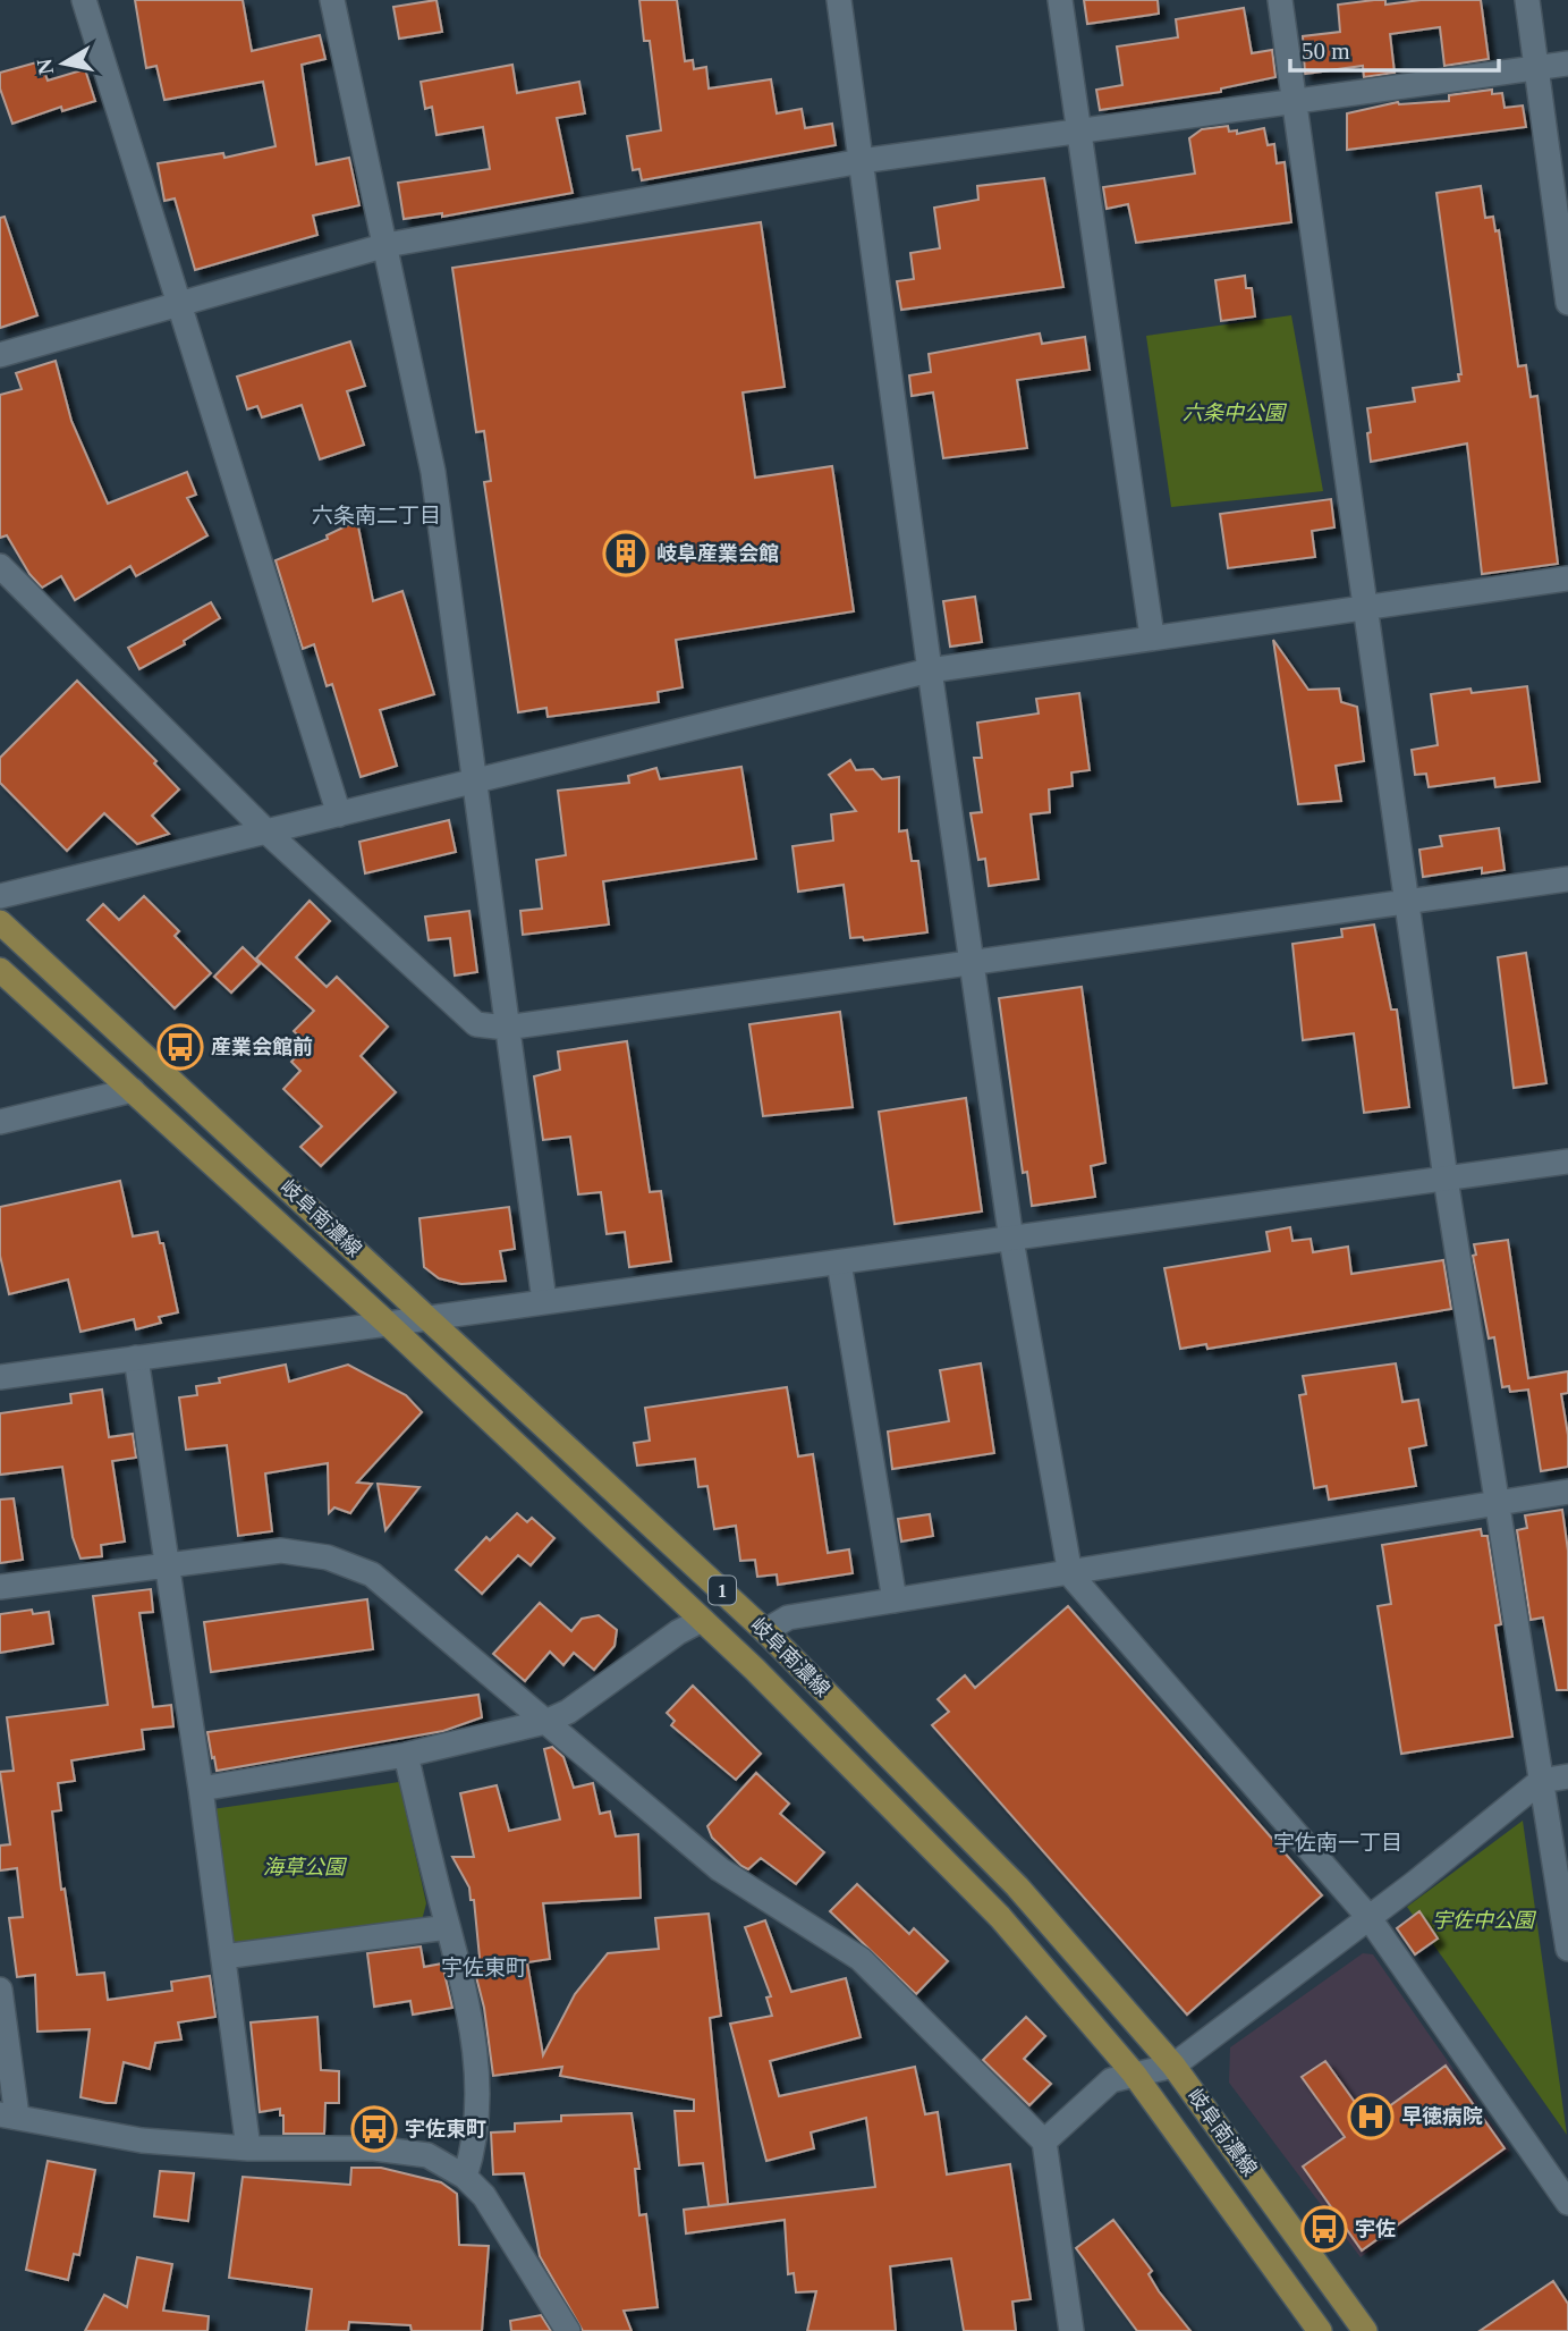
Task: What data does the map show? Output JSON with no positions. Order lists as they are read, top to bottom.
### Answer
{
  "streets": {
    "main road": ["岐阜南濃線", "1"]
  },
  "districts": ["六条南二丁目", "宇佐南一丁目", "宇佐東町"],
  "parks": ["六条中公園", "海草公園", "宇佐中公園"],
  "places": {
    "building": ["岐阜産業会館"],
    "bus stop": ["産業会館前", "宇佐東町", "宇佐"],
    "hospital": ["早徳病院"]
  },
  "scale_bar": "50 m",
  "north": "left"
}
